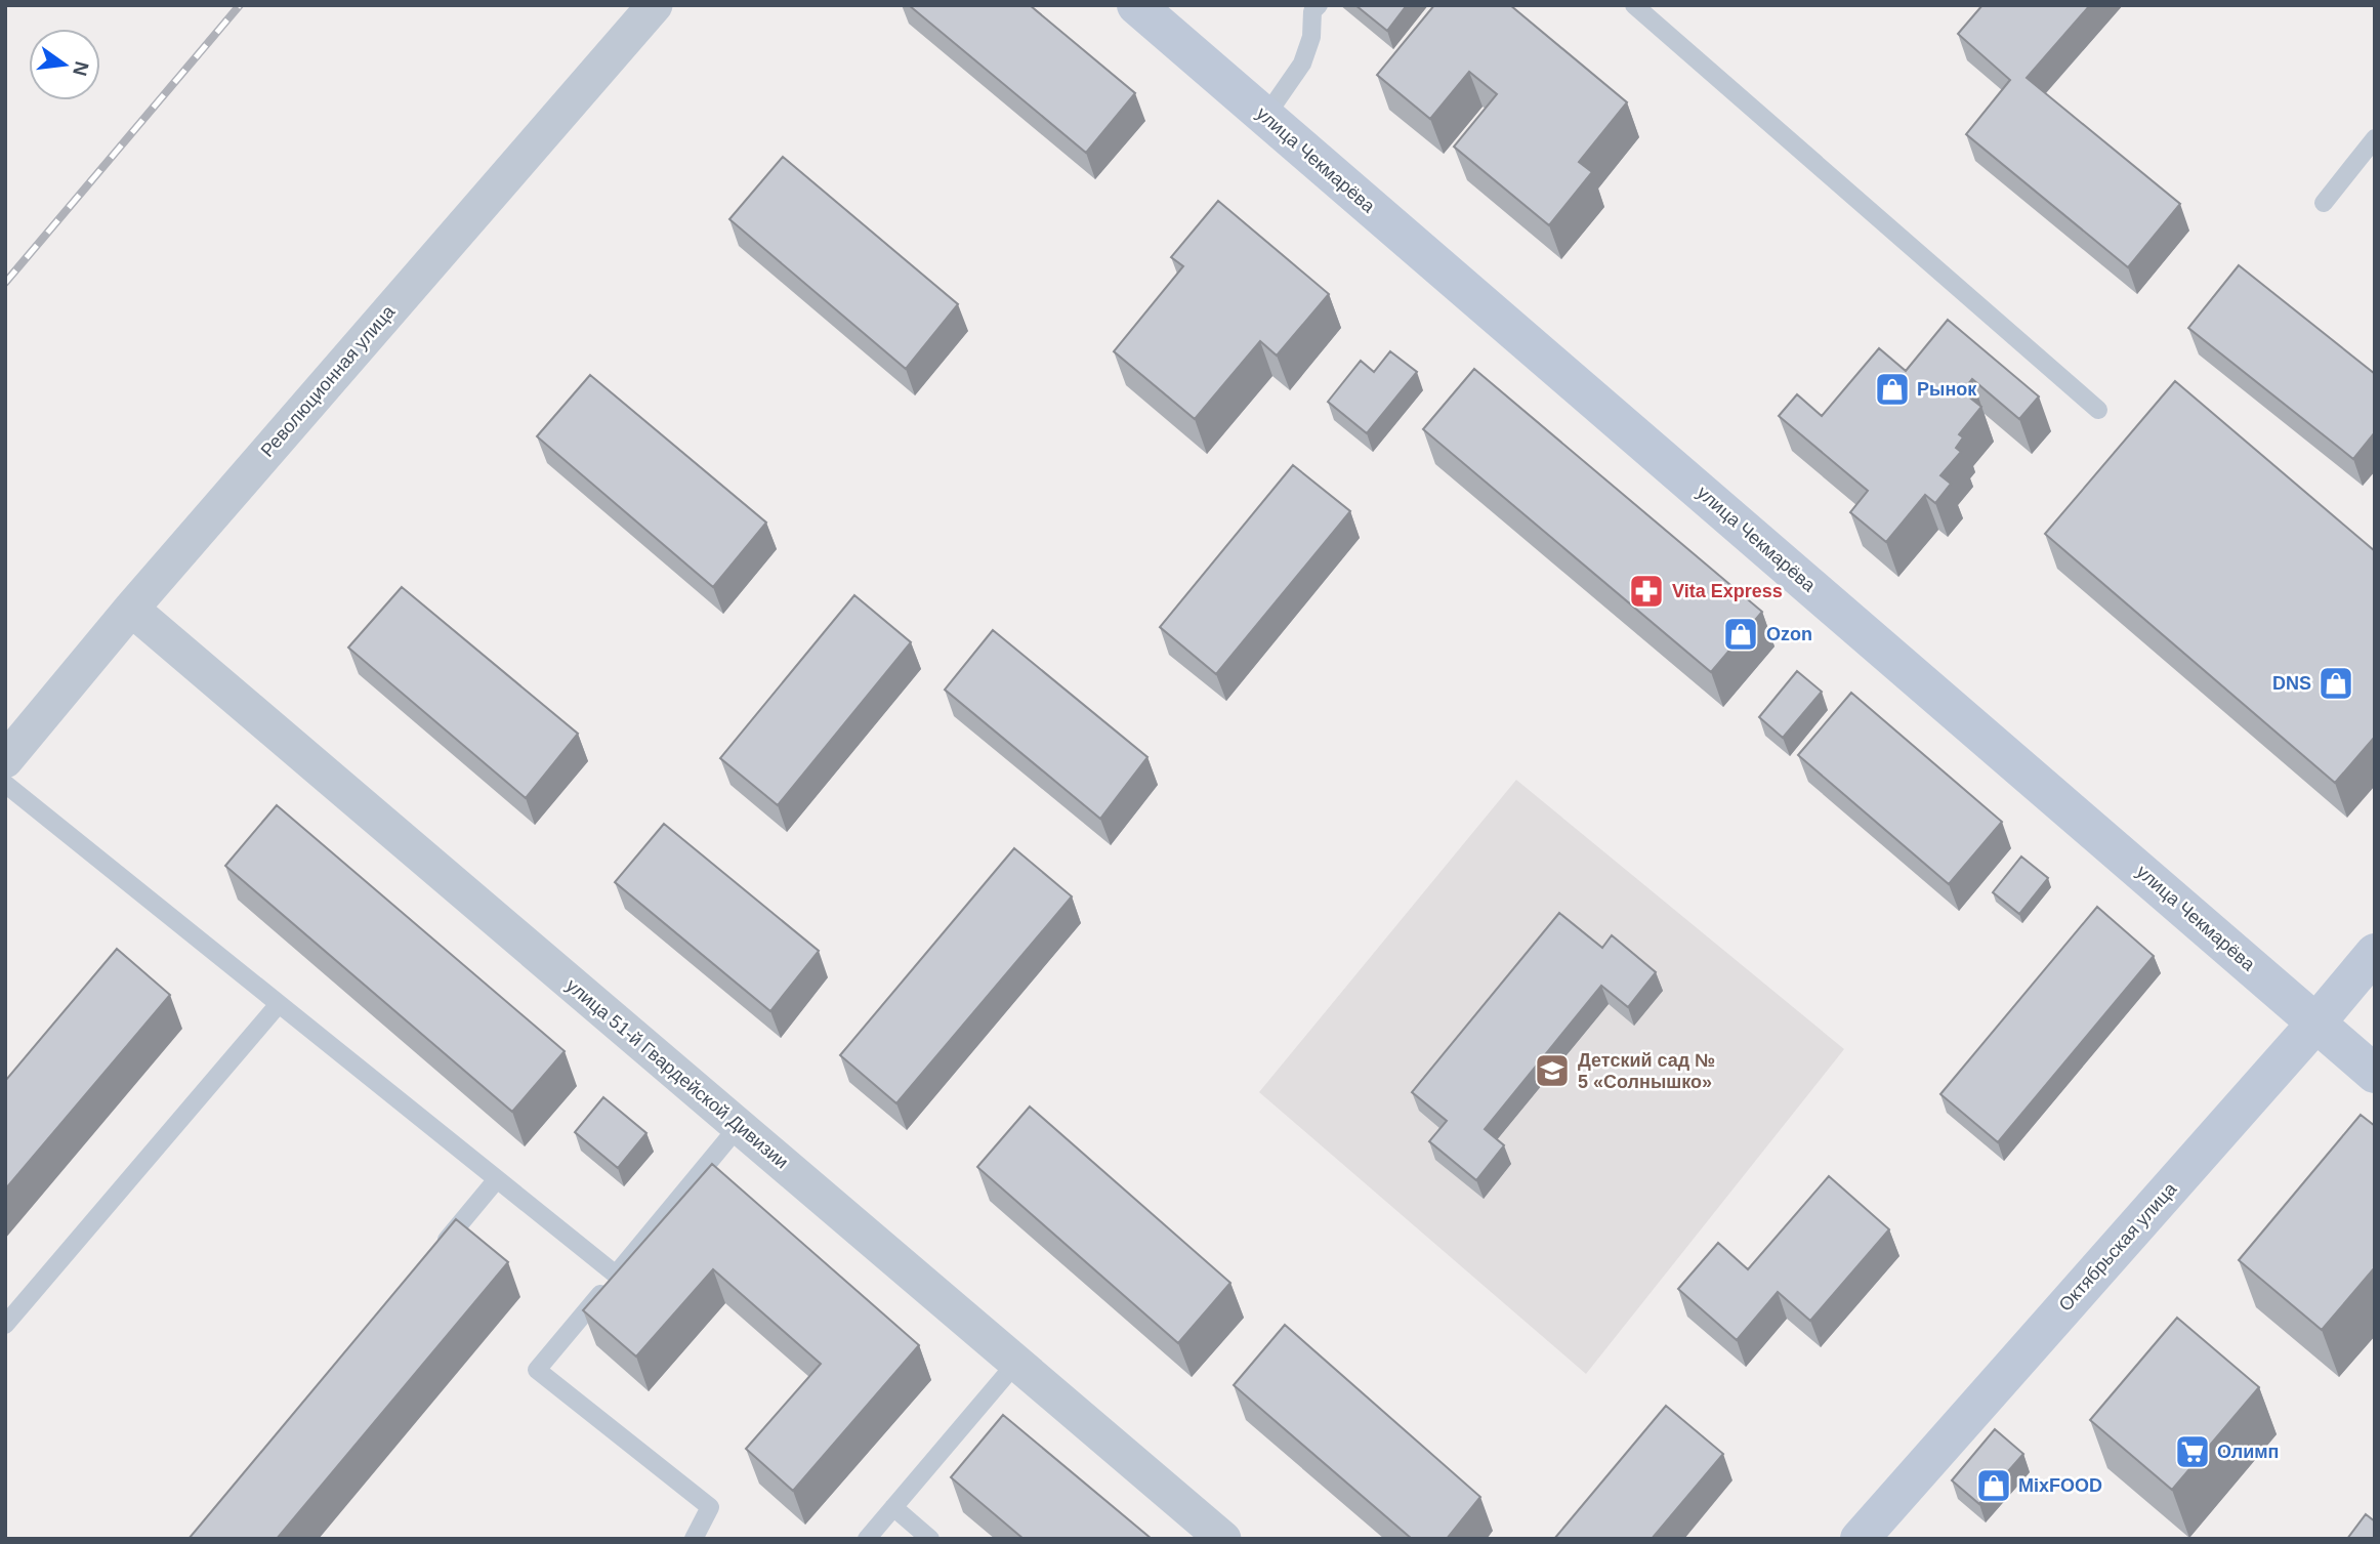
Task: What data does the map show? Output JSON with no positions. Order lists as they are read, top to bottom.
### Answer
{
  "streets": {
    "street": [
      "улица Чекмарёва",
      "Революционная улица",
      "улица 51-й Гвардейской Дивизии",
      "Октябрьская улица"
    ]
  },
  "crossings": [
    ["улица Чекмарёва", "Октябрьская улица"],
    ["Революционная улица", "улица 51-й Гвардейской Дивизии"]
  ],
  "places": {
    "shop": [
      "Рынок",
      "Ozon",
      "DNS",
      "MixFOOD"
    ],
    "pharmacy": ["Vita Express"],
    "school or university": ["Детский сад № 5 «Солнышко»"],
    "supermarket": ["Олимп"]
  },
  "north": "right"
}
